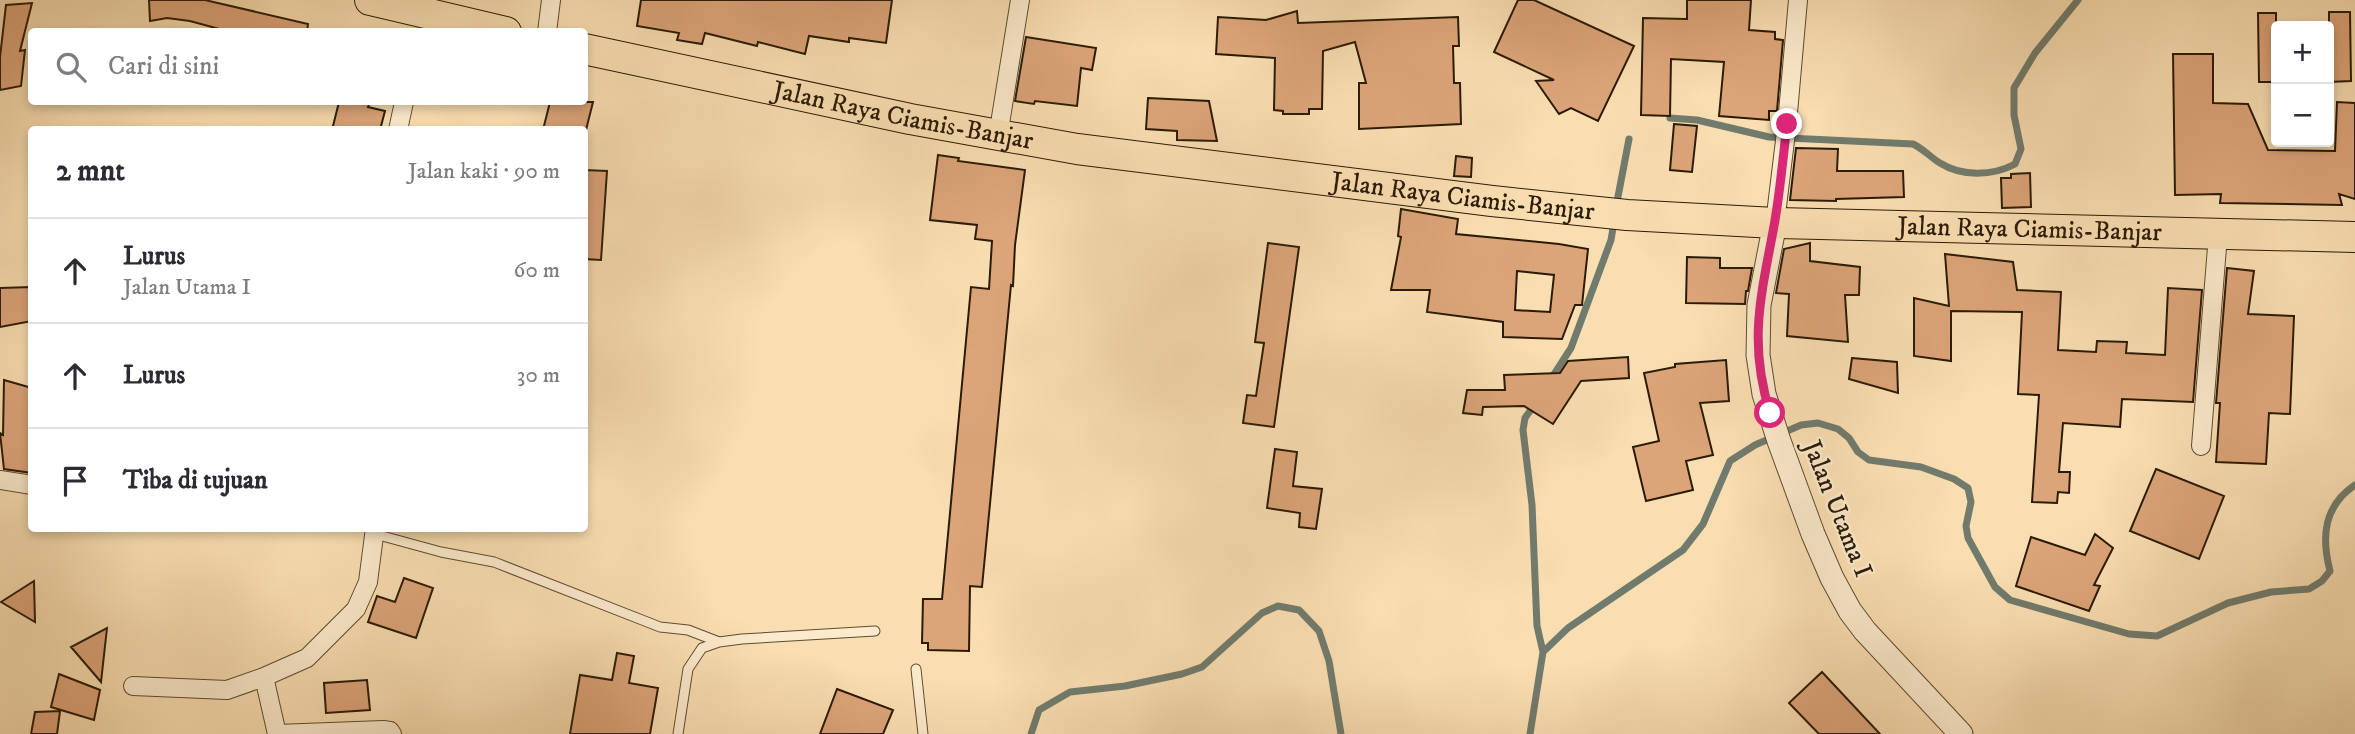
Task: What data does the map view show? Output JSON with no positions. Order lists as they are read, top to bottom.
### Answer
{
  "streets": {
    "highway": ["Jalan Raya Ciamis-Banjar"],
    "street": ["Jalan Utama I"]
  },
  "crossings": [
    ["Jalan Raya Ciamis-Banjar", "Jalan Utama I"]
  ],
  "page": {
    "map_buttons": ["+", "−"],
    "search": "Cari di sini",
    "heading": ["2 mnt", "Jalan kaki · 90 m"],
    "list": [
      ["Lurus", "Jalan Utama I", "60 m"],
      ["Lurus", "30 m"],
      "Tiba di tujuan"
    ]
  }
}
